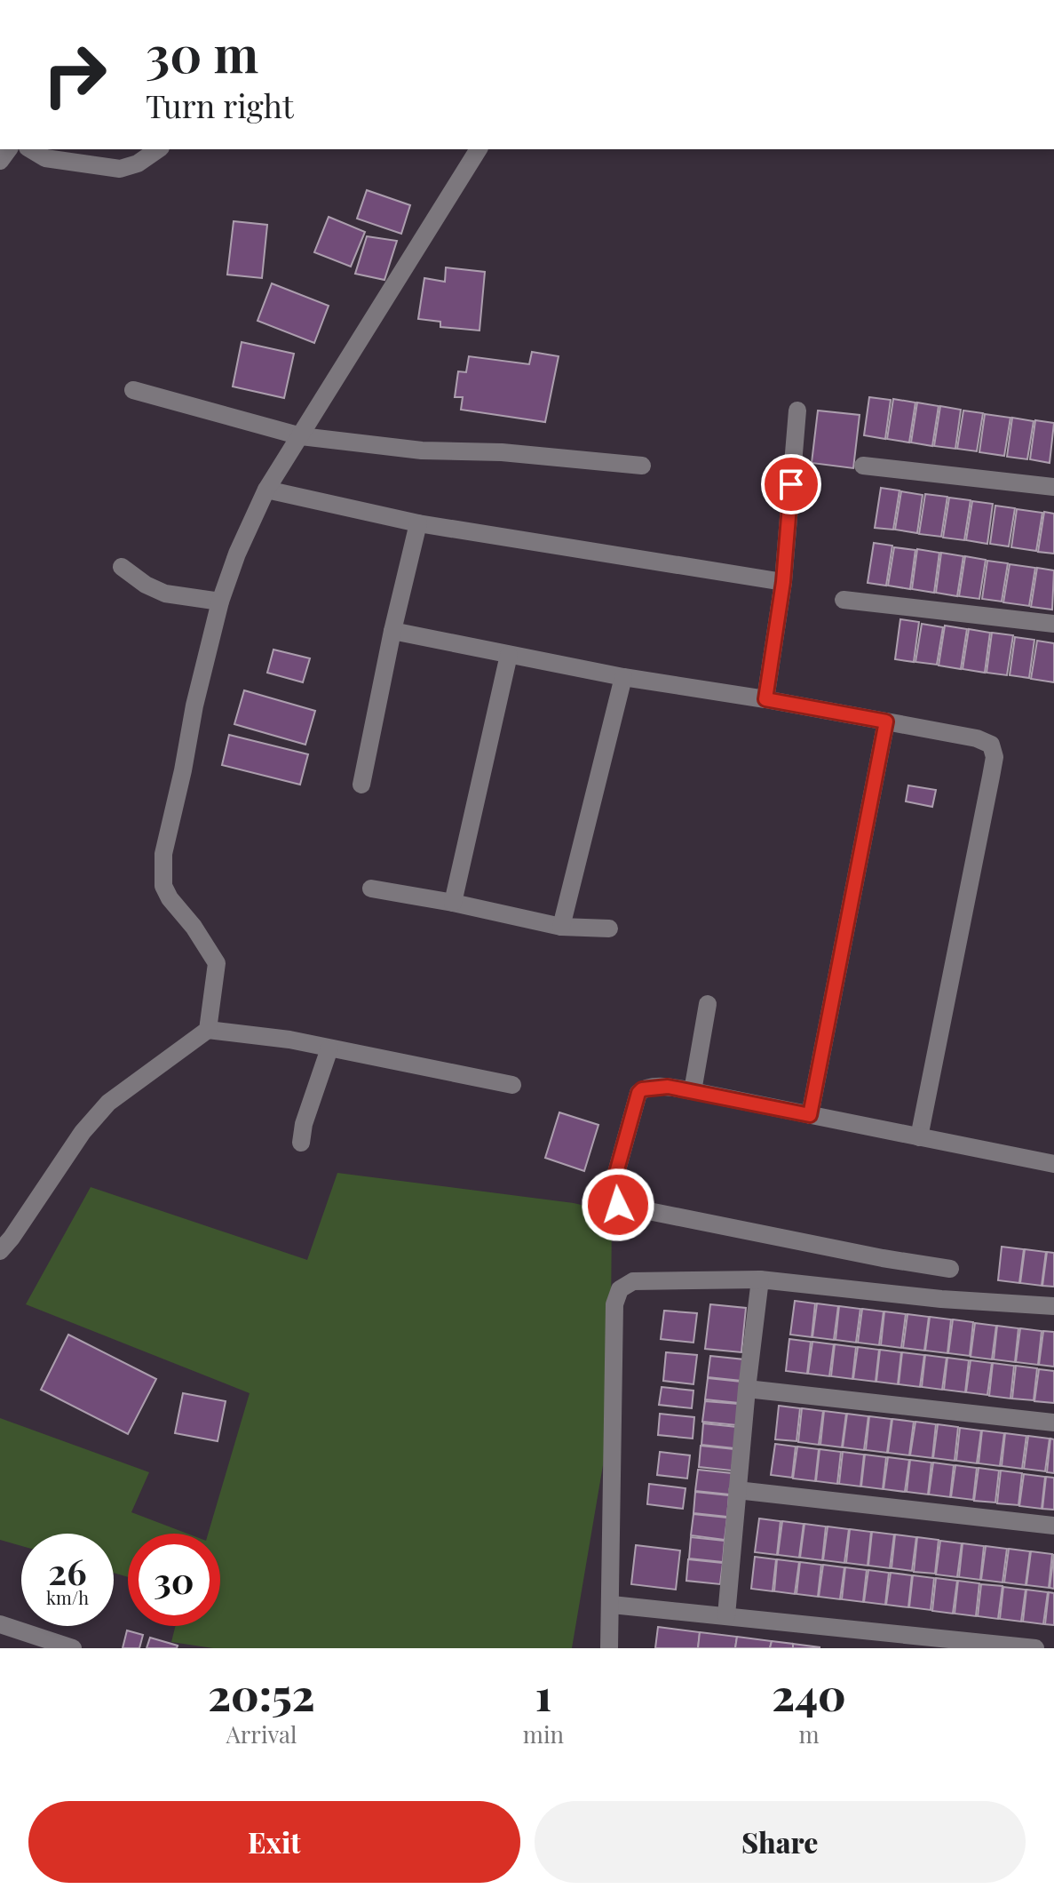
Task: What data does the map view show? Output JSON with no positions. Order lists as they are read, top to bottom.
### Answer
{
  "page": {
    "turn": ["30 m", "Turn right"],
    "speed": "26 km/h",
    "limit": "30",
    "eta": [
      "20:52",
      "Arrival",
      "1",
      "min",
      "240",
      "m"
    ],
    "buttons": ["Exit", "Share"]
  }
}
